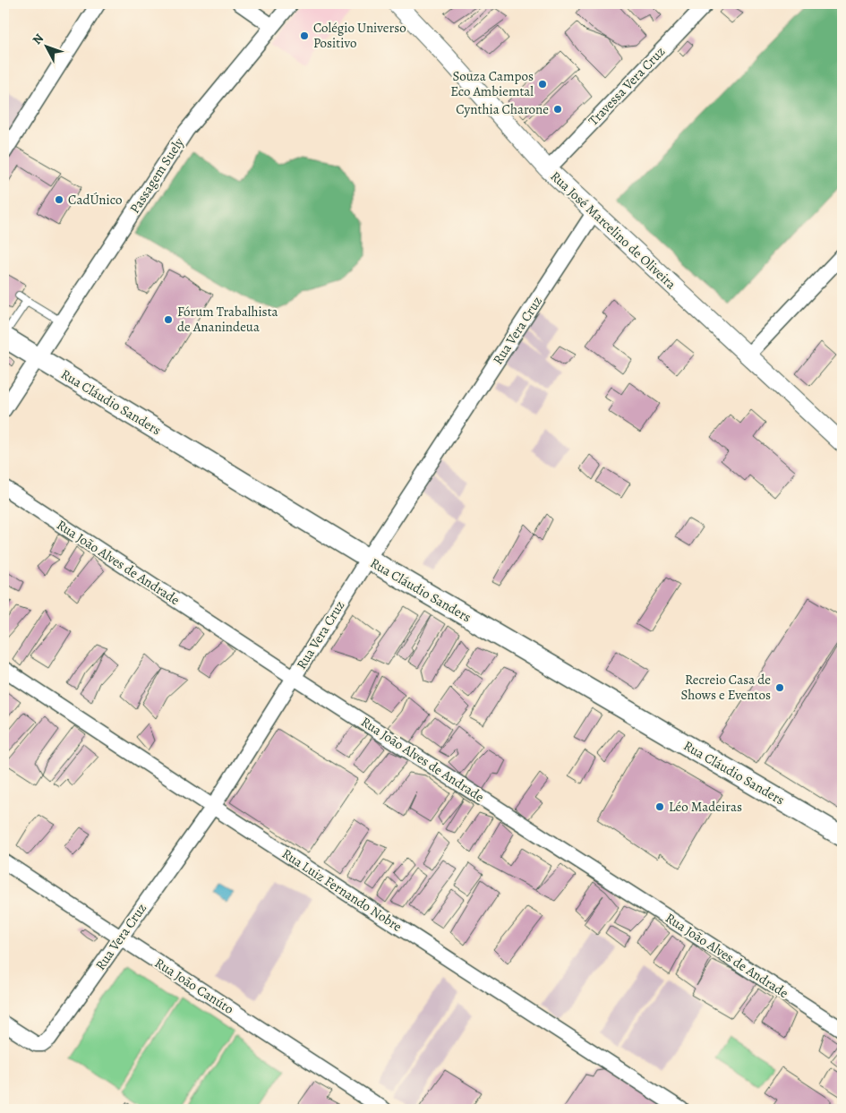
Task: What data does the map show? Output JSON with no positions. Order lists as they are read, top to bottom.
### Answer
{
  "streets": {
    "main road": ["Rua Cláudio Sanders"],
    "street": [
      "Travessa Vera Cruz",
      "Passagem Suely",
      "Rua José Marcelino de Oliveira",
      "Rua Vera Cruz",
      "Rua João Alves de Andrade",
      "Rua Luiz Fernando Nobre",
      "Rua João Canúto"
    ]
  },
  "crossings": [
    ["Travessa Vera Cruz", "Rua José Marcelino de Oliveira"],
    ["Passagem Suely", "Rua Cláudio Sanders"],
    ["Rua José Marcelino de Oliveira", "Rua Vera Cruz"],
    ["Rua Vera Cruz", "Rua Cláudio Sanders"],
    ["Rua Vera Cruz", "Rua João Alves de Andrade"],
    ["Rua Vera Cruz", "Rua Luiz Fernando Nobre"],
    ["Rua Vera Cruz", "Rua João Canúto"]
  ],
  "places": [
    "Colégio Universo Positivo",
    "Souza Campos Eco Ambiemtal",
    "Cynthia Charone",
    "CadÚnico",
    "Fórum Trabalhista de Ananindeua",
    "Recreio Casa de Shows e Eventos",
    "Léo Madeiras"
  ],
  "north": "top left"
}
